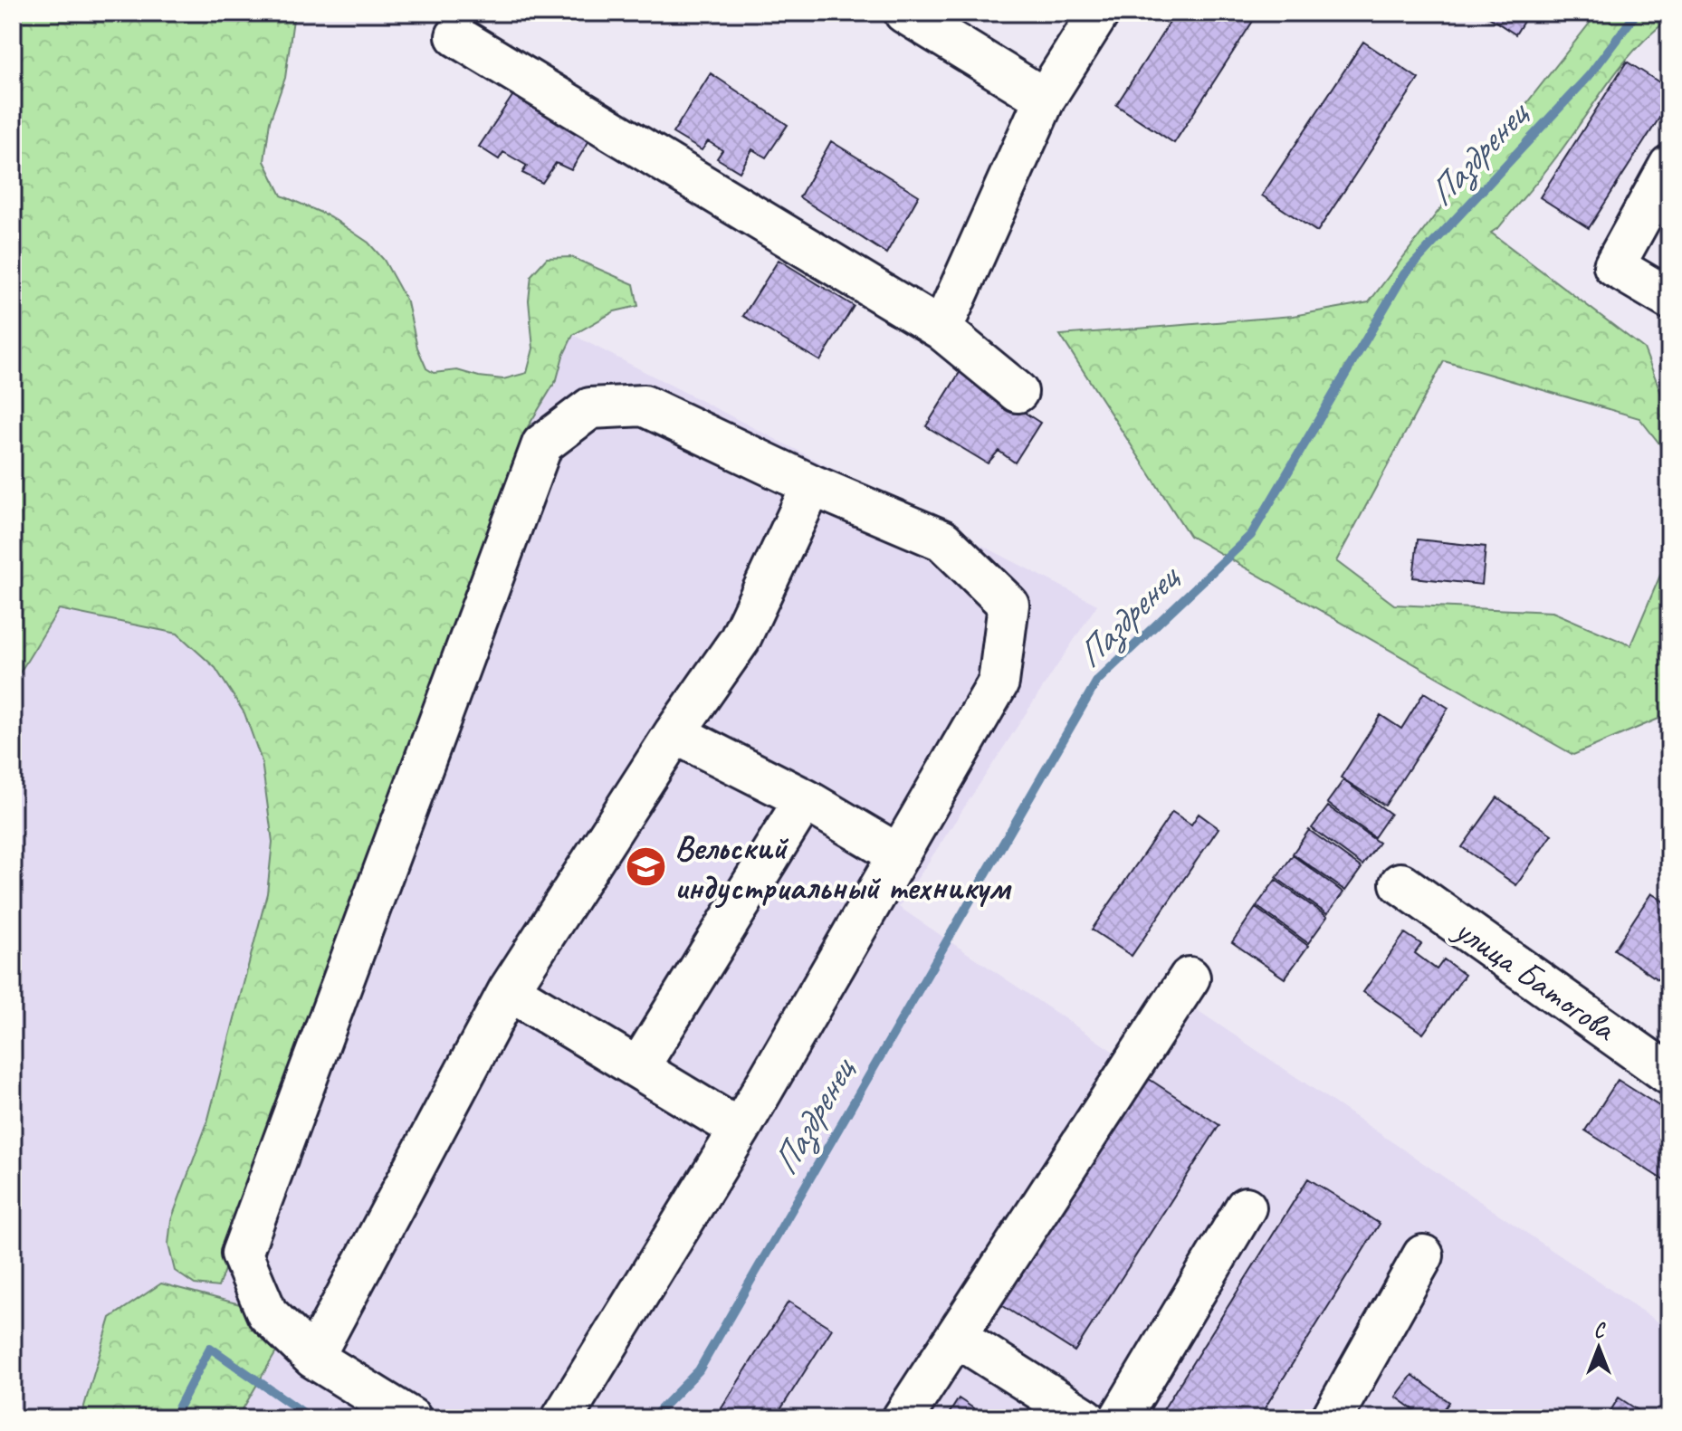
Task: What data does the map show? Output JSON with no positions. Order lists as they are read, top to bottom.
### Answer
{
  "streets": {
    "street": ["улица Батогова"]
  },
  "water": ["Паздренец"],
  "places": {
    "school or university": ["Вельский индустриальный техникум"]
  },
  "north": "top"
}
